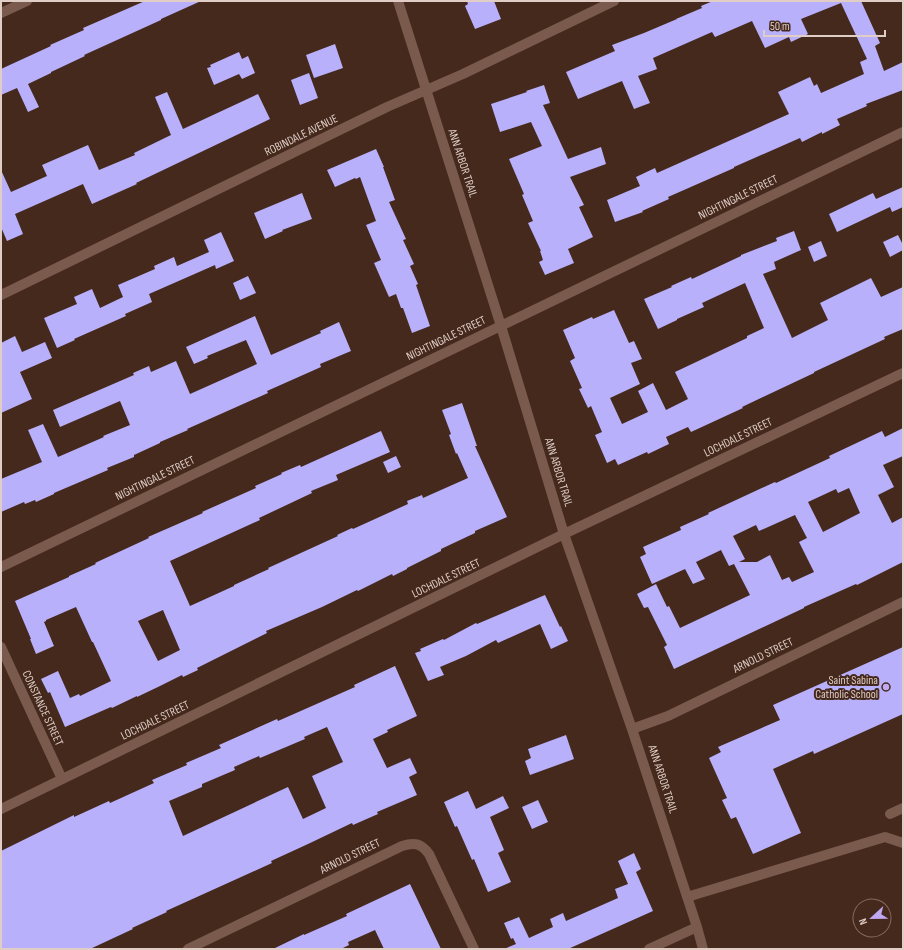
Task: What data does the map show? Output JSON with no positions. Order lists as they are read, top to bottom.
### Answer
{
  "streets": {
    "street": [
      "ROBINDALE AVENUE",
      "ANN ARBOR TRAIL",
      "NIGHTINGALE STREET",
      "LOCHDALE STREET",
      "ARNOLD STREET",
      "CONSTANCE STREET"
    ]
  },
  "crossings": [
    ["ROBINDALE AVENUE", "ANN ARBOR TRAIL"],
    ["ANN ARBOR TRAIL", "NIGHTINGALE STREET"],
    ["ANN ARBOR TRAIL", "LOCHDALE STREET"],
    ["ANN ARBOR TRAIL", "ARNOLD STREET"],
    ["LOCHDALE STREET", "CONSTANCE STREET"]
  ],
  "places": ["Saint Sabina Catholic School"],
  "scale_bar": "50 m",
  "north": "left"
}
